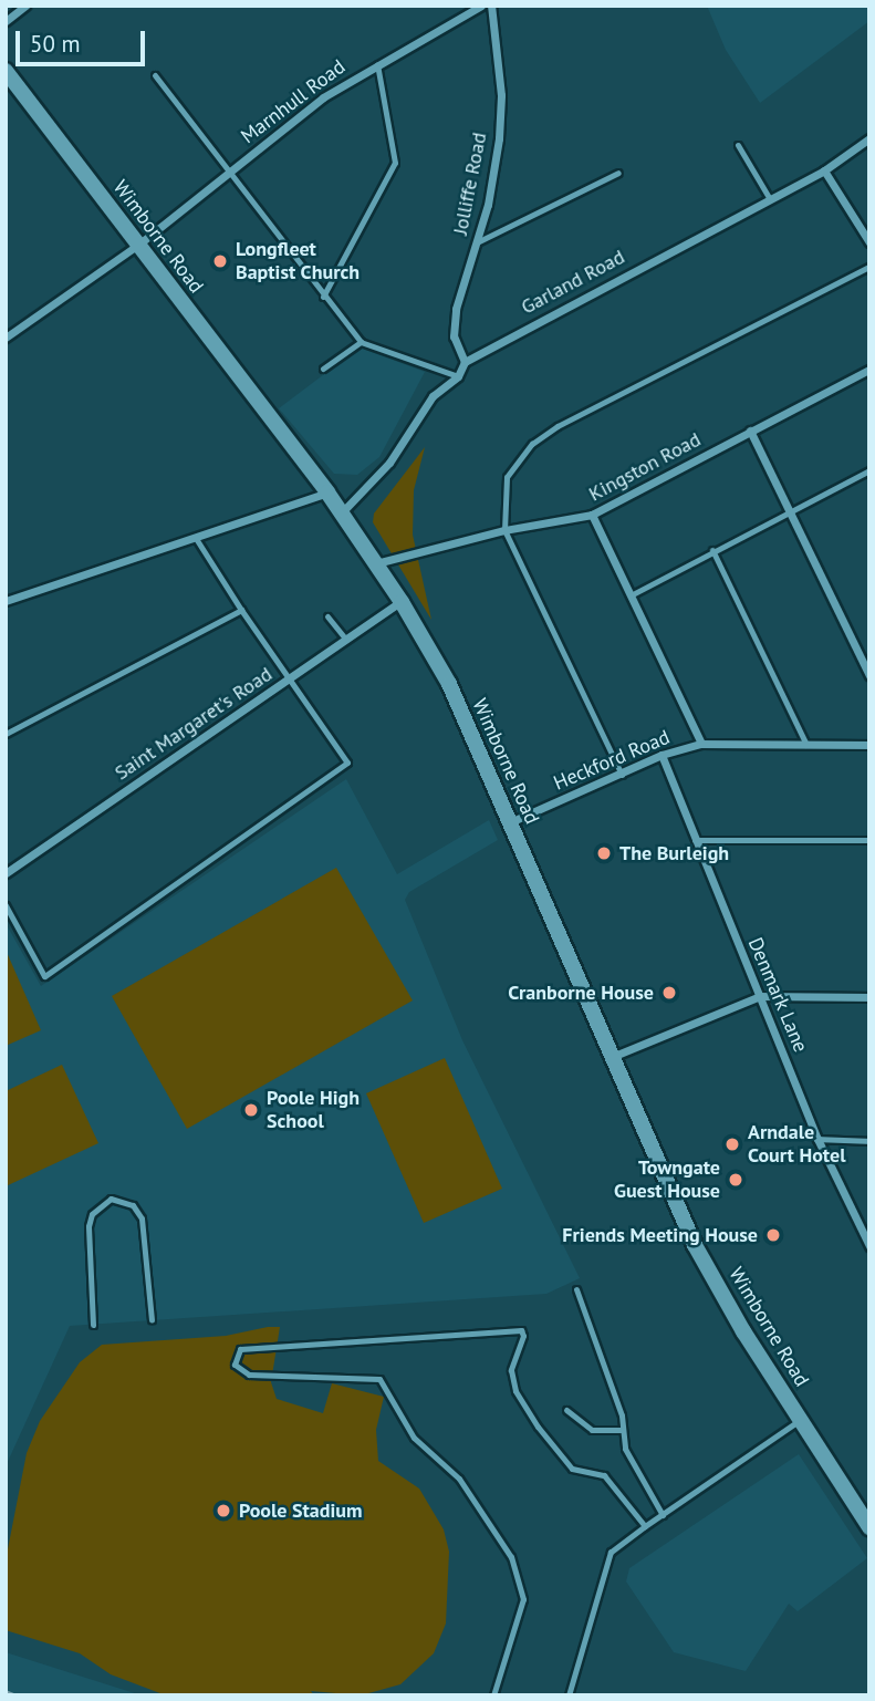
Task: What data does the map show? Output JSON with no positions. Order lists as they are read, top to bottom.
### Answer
{
  "streets": {
    "main road": ["Wimborne Road"],
    "street": [
      "Marnhull Road",
      "Jolliffe Road",
      "Garland Road",
      "Kingston Road",
      "Saint Margaret's Road",
      "Heckford Road",
      "Denmark Lane"
    ]
  },
  "crossings": [
    ["Marnhull Road", "Wimborne Road"],
    ["Jolliffe Road", "Garland Road"],
    ["Wimborne Road", "Kingston Road"],
    ["Wimborne Road", "Saint Margaret's Road"],
    ["Wimborne Road", "Heckford Road"],
    ["Heckford Road", "Denmark Lane"]
  ],
  "places": [
    "Longfleet Baptist Church",
    "The Burleigh",
    "Cranborne House",
    "Poole High School",
    "Arndale Court Hotel",
    "Towngate Guest House",
    "Friends Meeting House",
    "Poole Stadium"
  ],
  "scale_bar": "50 m"
}
